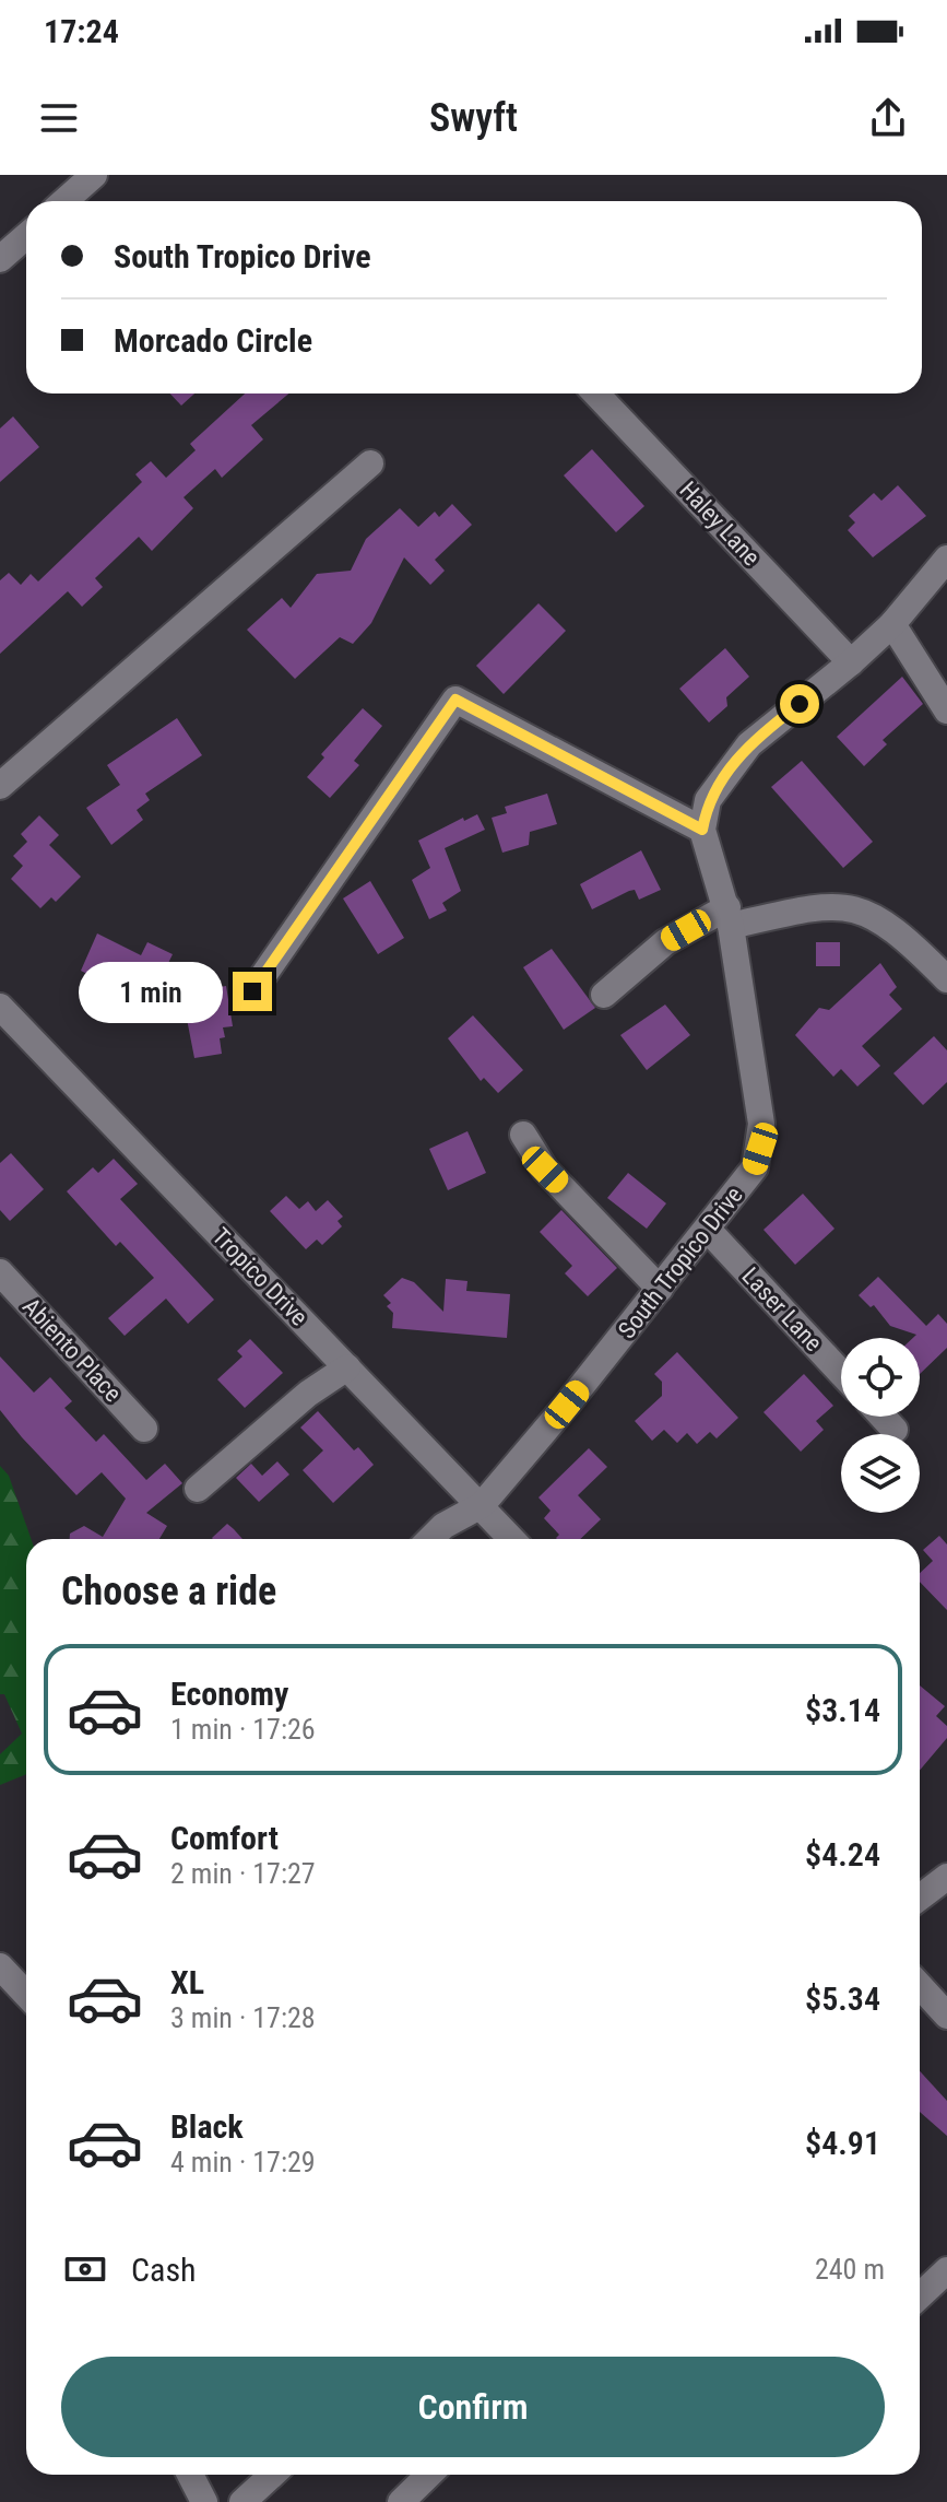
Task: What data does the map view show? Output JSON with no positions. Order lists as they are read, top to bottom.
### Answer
{
  "streets": {
    "street": [
      "Haley Lane",
      "South Tropico Drive",
      "Tropico Drive",
      "Laser Lane",
      "Abiento Place"
    ]
  },
  "crossings": [
    ["South Tropico Drive", "Tropico Drive"],
    ["South Tropico Drive", "Laser Lane"]
  ],
  "page": {
    "status": "17:24",
    "header": "Swyft",
    "banner": ["South Tropico Drive", "Morcado Circle"],
    "bubble": "1 min",
    "heading": "Choose a ride",
    "list": [
      {
        "name": "Economy",
        "note": "1 min · 17:26",
        "value": "$3.14"
      },
      {
        "name": "Comfort",
        "note": "2 min · 17:27",
        "value": "$4.24"
      },
      {
        "name": "XL",
        "note": "3 min · 17:28",
        "value": "$5.34"
      },
      {
        "name": "Black",
        "note": "4 min · 17:29",
        "value": "$4.91"
      }
    ],
    "pay": ["Cash", "240 m"],
    "buttons": "Confirm"
  }
}
